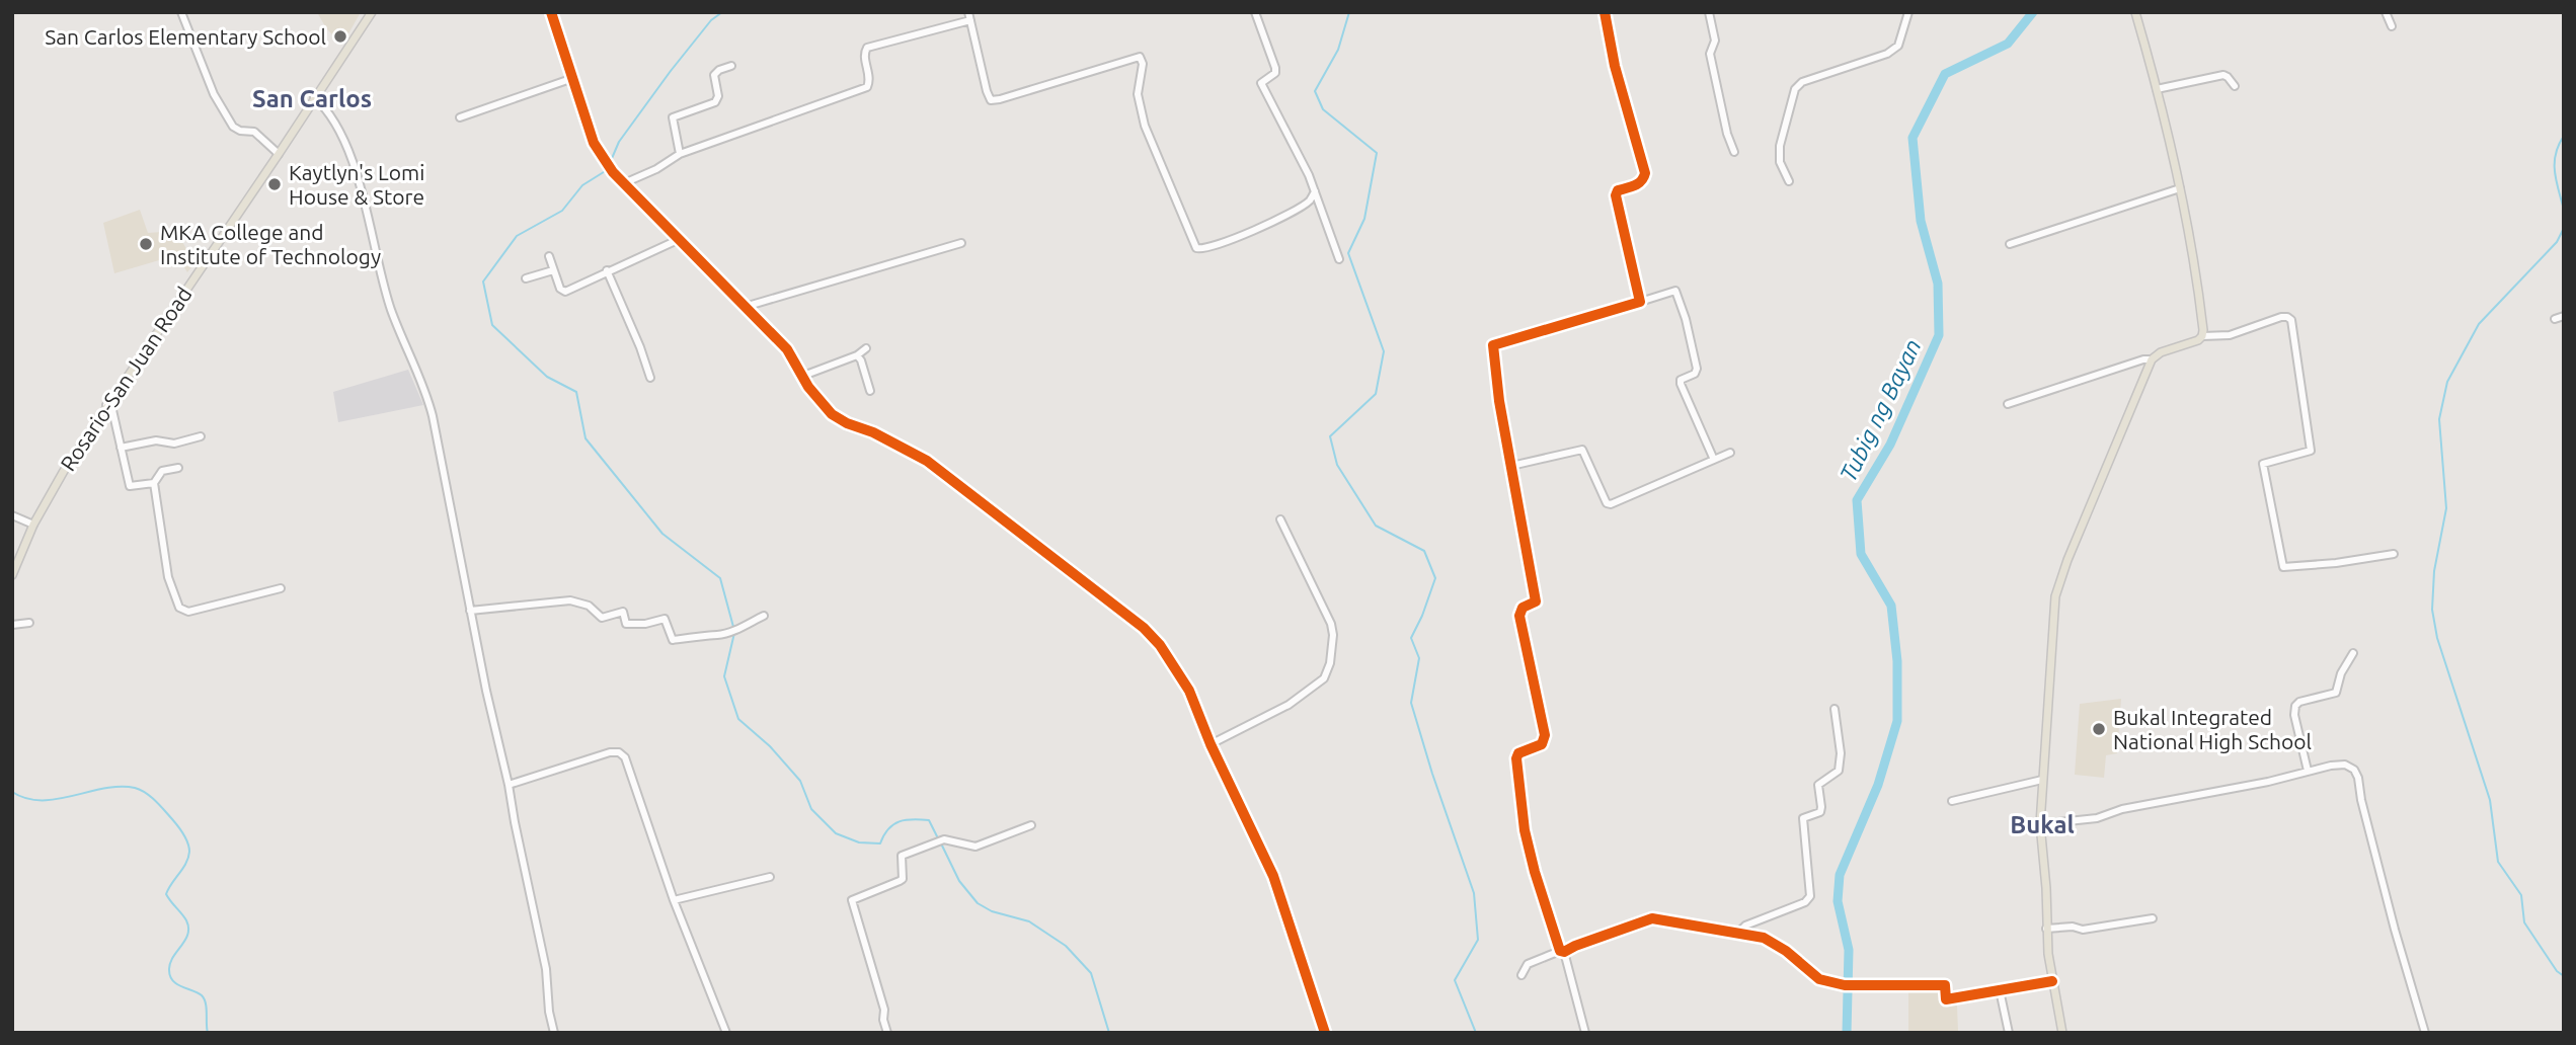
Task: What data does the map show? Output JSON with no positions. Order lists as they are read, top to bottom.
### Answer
{
  "streets": {
    "main road": ["Rosario-San Juan Road"]
  },
  "districts": ["San Carlos", "Bukal"],
  "water": ["Tubig ng Bayan"],
  "places": [
    "San Carlos Elementary School",
    "Kaytlyn's Lomi House & Store",
    "MKA College and Institute of Technology",
    "Bukal Integrated National High School"
  ]
}
